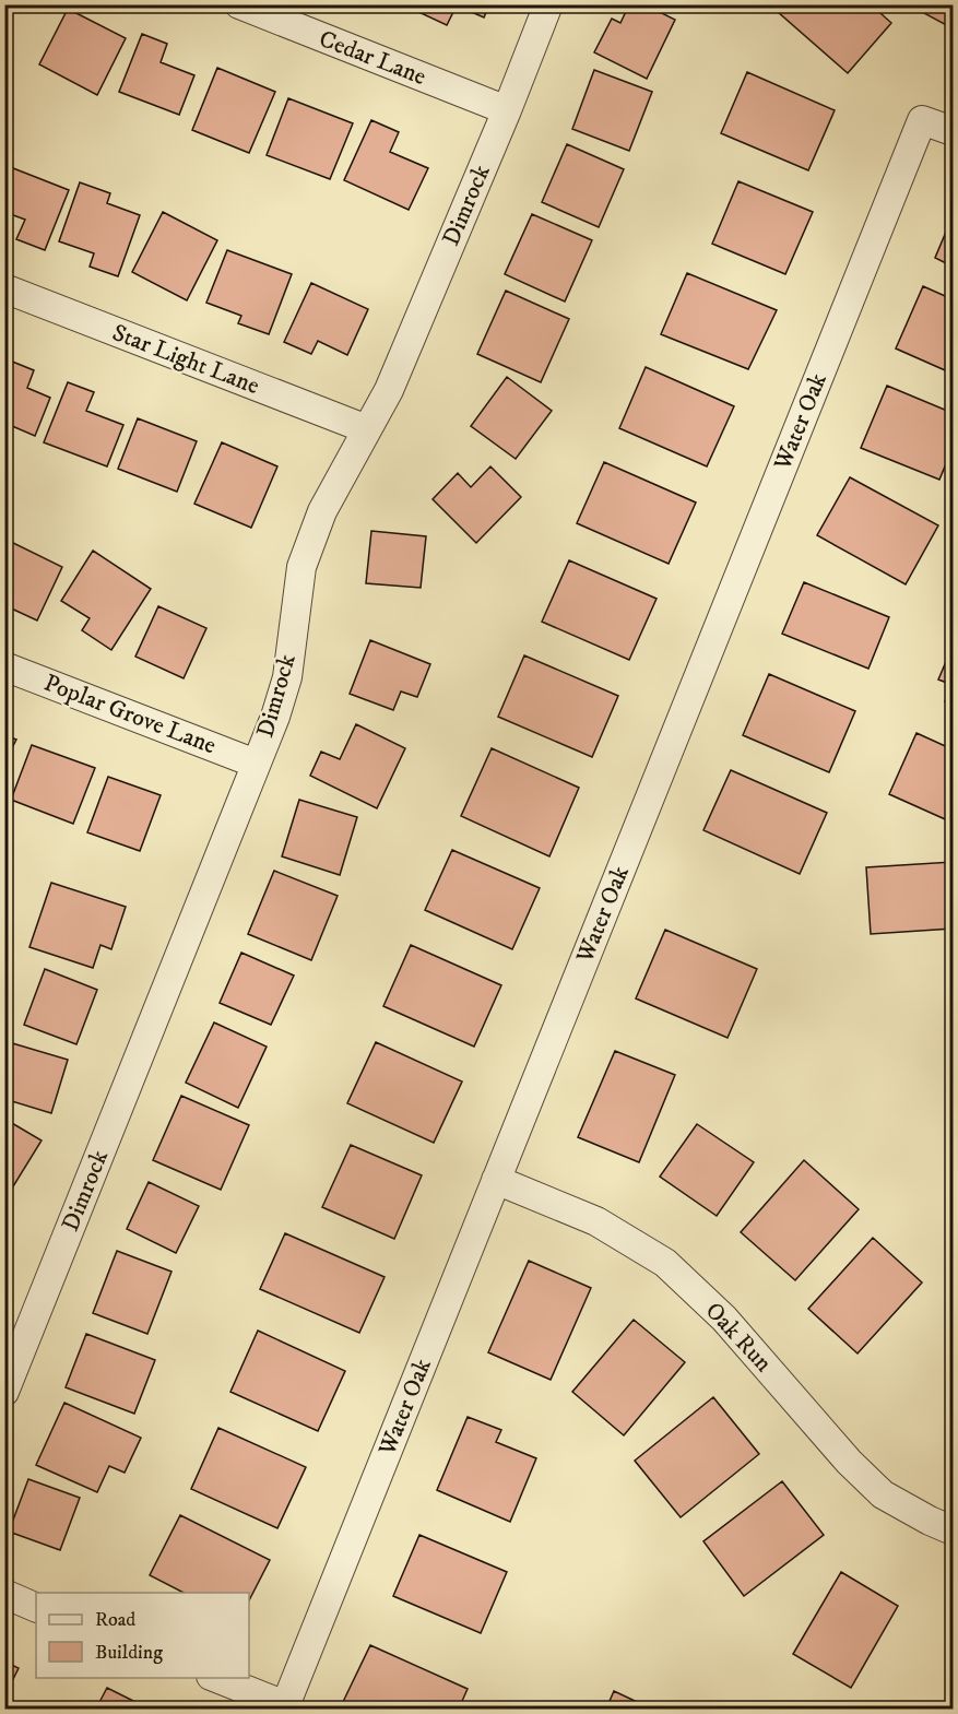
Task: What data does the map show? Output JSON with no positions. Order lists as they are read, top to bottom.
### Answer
{
  "streets": {
    "street": [
      "Cedar Lane",
      "Dimrock",
      "Star Light Lane",
      "Water Oak",
      "Poplar Grove Lane",
      "Oak Run"
    ]
  },
  "crossings": [
    ["Cedar Lane", "Dimrock"],
    ["Dimrock", "Star Light Lane"],
    ["Dimrock", "Poplar Grove Lane"],
    ["Water Oak", "Oak Run"]
  ],
  "legend": ["Road", "Building"]
}
